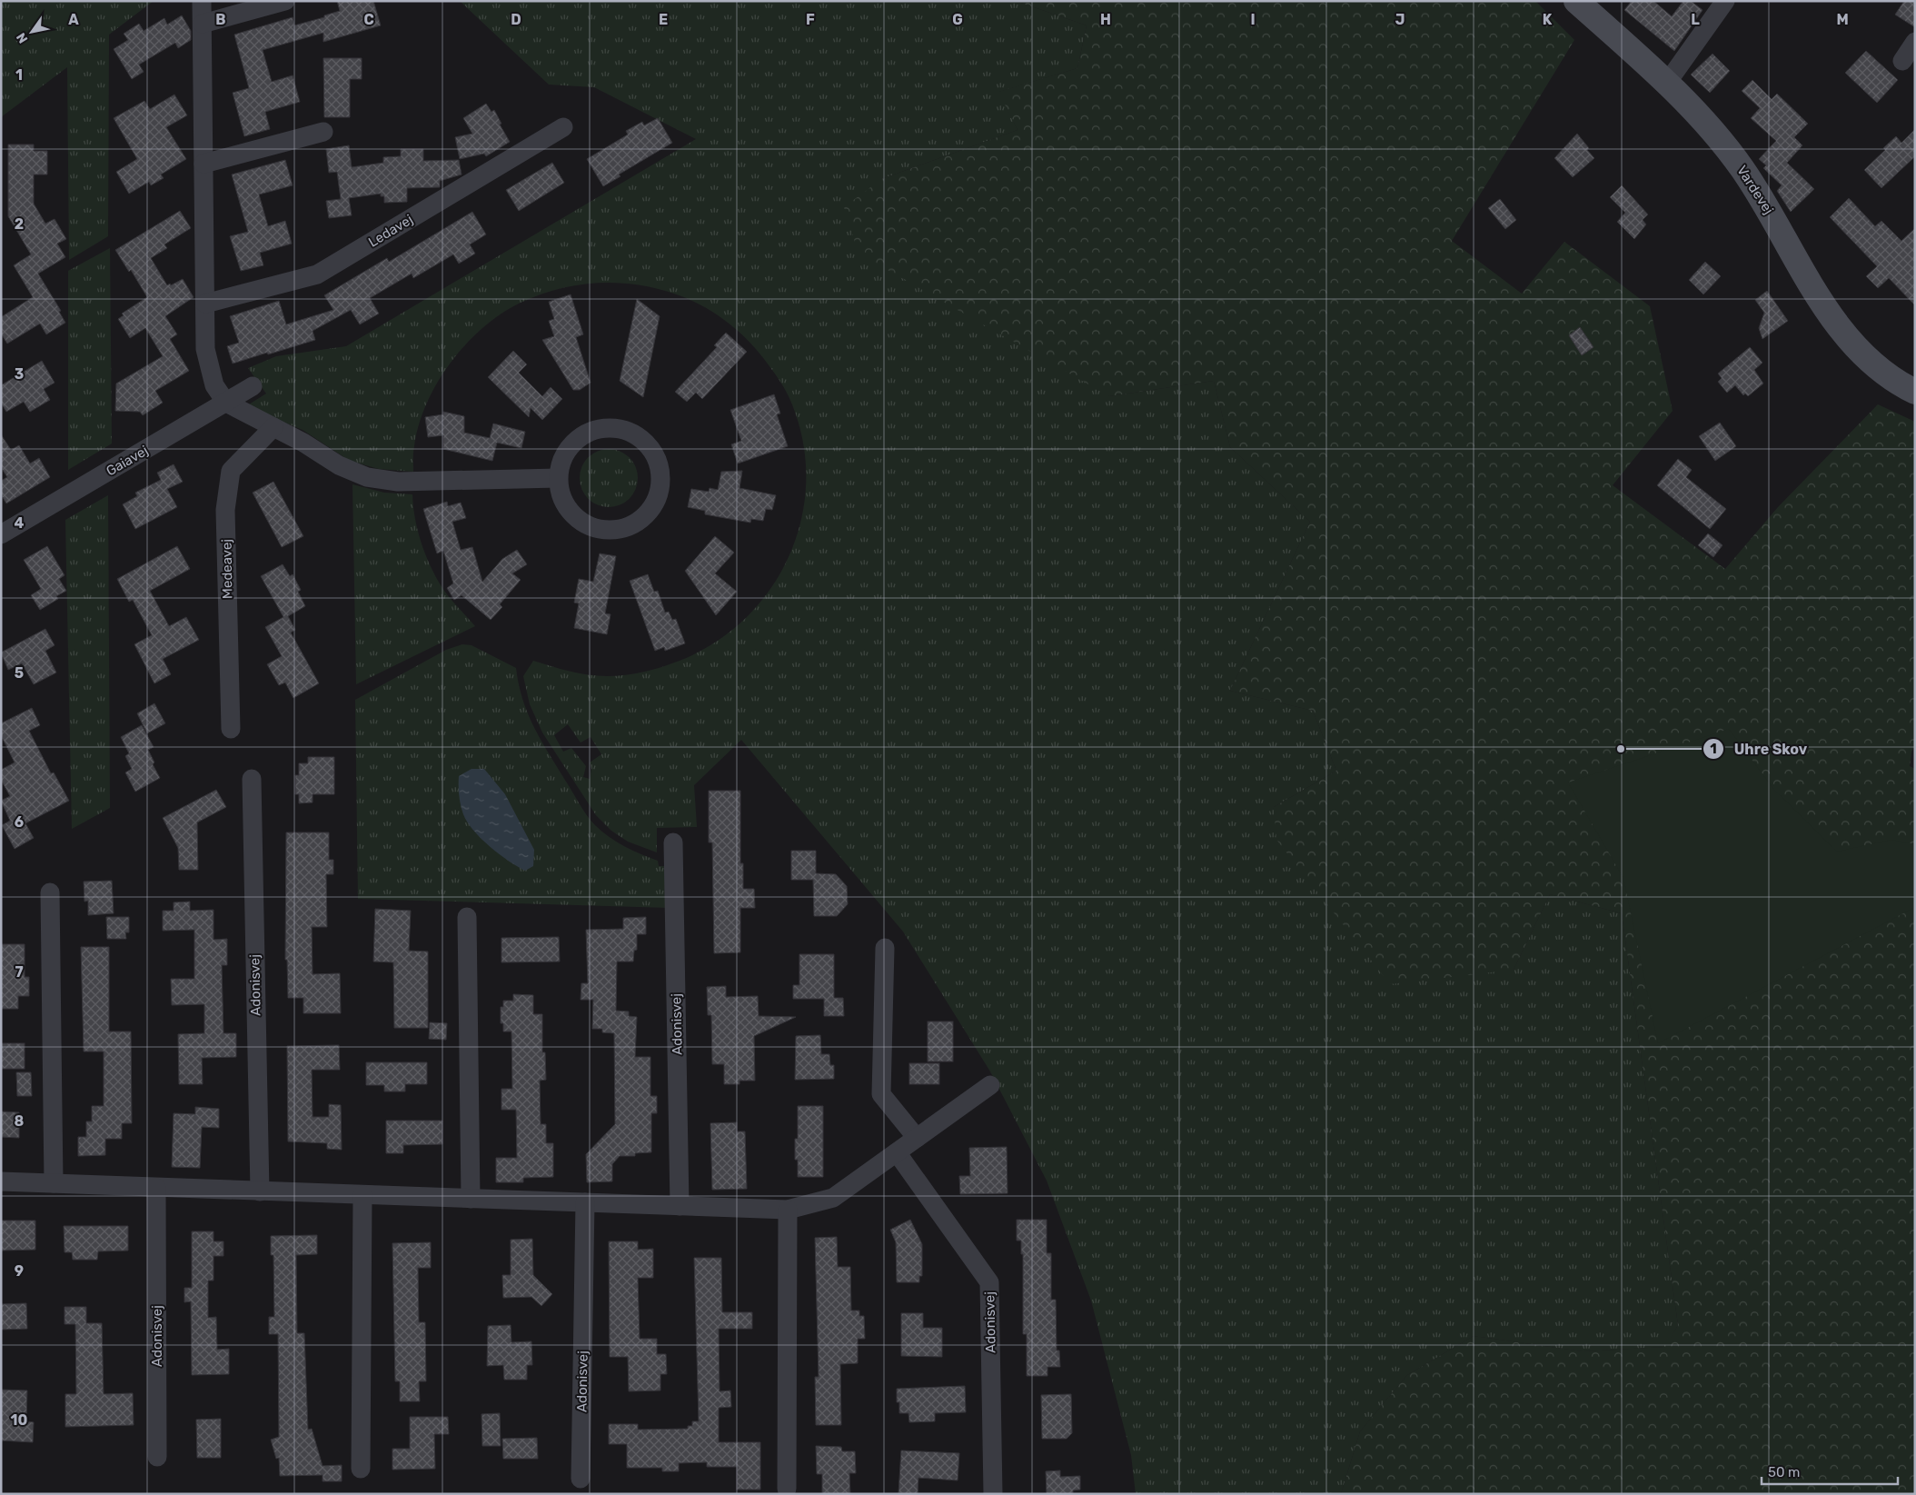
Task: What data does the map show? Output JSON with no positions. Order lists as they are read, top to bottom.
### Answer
{
  "streets": {
    "street": [
      "Vardevej",
      "Ledavej",
      "Gaiavej",
      "Medeavej",
      "Adonisvej"
    ]
  },
  "places": ["Uhre Skov"],
  "scale_bar": "50 m",
  "north": "bottom left",
  "grid": {
    "columns": [
      "A",
      "B",
      "C",
      "D",
      "E",
      "F",
      "G",
      "H",
      "I",
      "J",
      "K",
      "L",
      "M"
    ],
    "rows": [
      "1",
      "2",
      "3",
      "4",
      "5",
      "6",
      "7",
      "8",
      "9",
      "10"
    ]
  }
}
